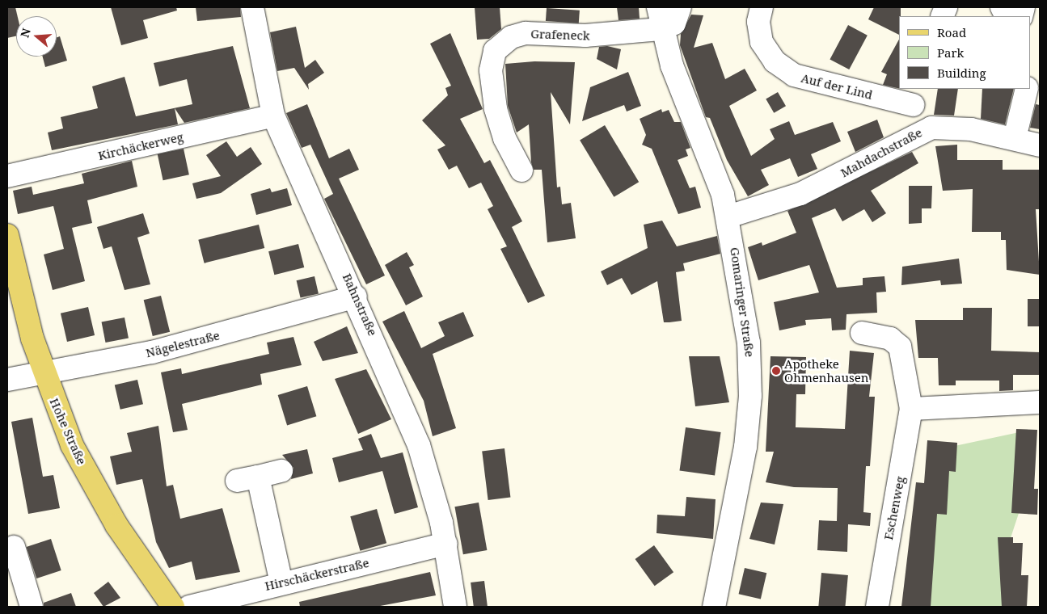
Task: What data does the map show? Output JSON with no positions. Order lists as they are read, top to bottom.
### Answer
{
  "streets": {
    "main road": ["Hohe Straße"],
    "street": [
      "Grafeneck",
      "Auf der Lind",
      "Kirchäckerweg",
      "Mahdachstraße",
      "Gomaringer Straße",
      "Bahnstraße",
      "Nägelestraße",
      "Eschenweg",
      "Hirschäckerstraße"
    ]
  },
  "crossings": [
    ["Grafeneck", "Gomaringer Straße"],
    ["Kirchäckerweg", "Bahnstraße"],
    ["Mahdachstraße", "Gomaringer Straße"],
    ["Bahnstraße", "Nägelestraße"],
    ["Bahnstraße", "Hirschäckerstraße"],
    ["Nägelestraße", "Hohe Straße"]
  ],
  "places": ["Apotheke Ohmenhausen"],
  "legend": ["Road", "Park", "Building"],
  "north": "left"
}
